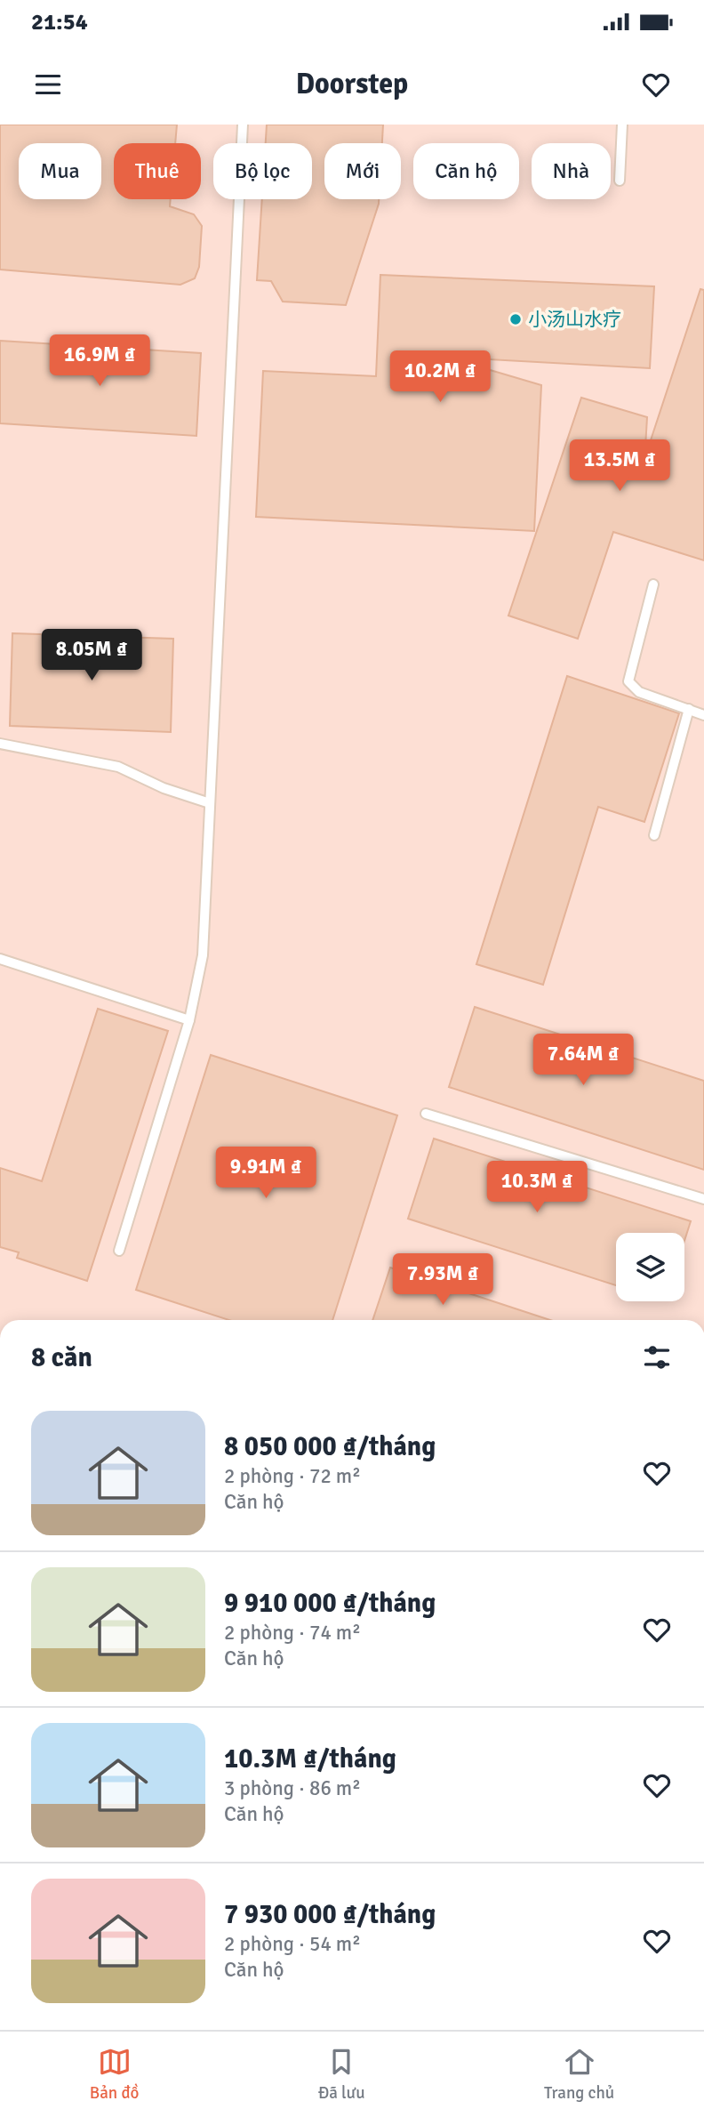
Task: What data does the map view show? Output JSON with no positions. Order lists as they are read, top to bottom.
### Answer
{
  "places": ["小汤山水疗"],
  "page": {
    "status": "21:54",
    "header": "Doorstep",
    "chip": [
      "Mua",
      "Thuê",
      "Bộ lọc",
      "Mới",
      "Căn hộ",
      "Nhà"
    ],
    "price": [
      "16.9M ₫",
      "10.2M ₫",
      "13.5M ₫",
      "8.05M ₫",
      "7.64M ₫",
      "9.91M ₫",
      "10.3M ₫",
      "7.93M ₫"
    ],
    "heading": "8 căn",
    "list": [
      {
        "name": "8 050 000 ₫/tháng",
        "note": "2 phòng · 72 m² · Căn hộ"
      },
      {
        "name": "9 910 000 ₫/tháng",
        "note": "2 phòng · 74 m² · Căn hộ"
      },
      {
        "name": "10.3M ₫/tháng",
        "note": "3 phòng · 86 m² · Căn hộ"
      },
      {
        "name": "7 930 000 ₫/tháng",
        "note": "2 phòng · 54 m² · Căn hộ"
      }
    ],
    "tabs": ["Bản đồ", "Đã lưu", "Trang chủ"]
  }
}
